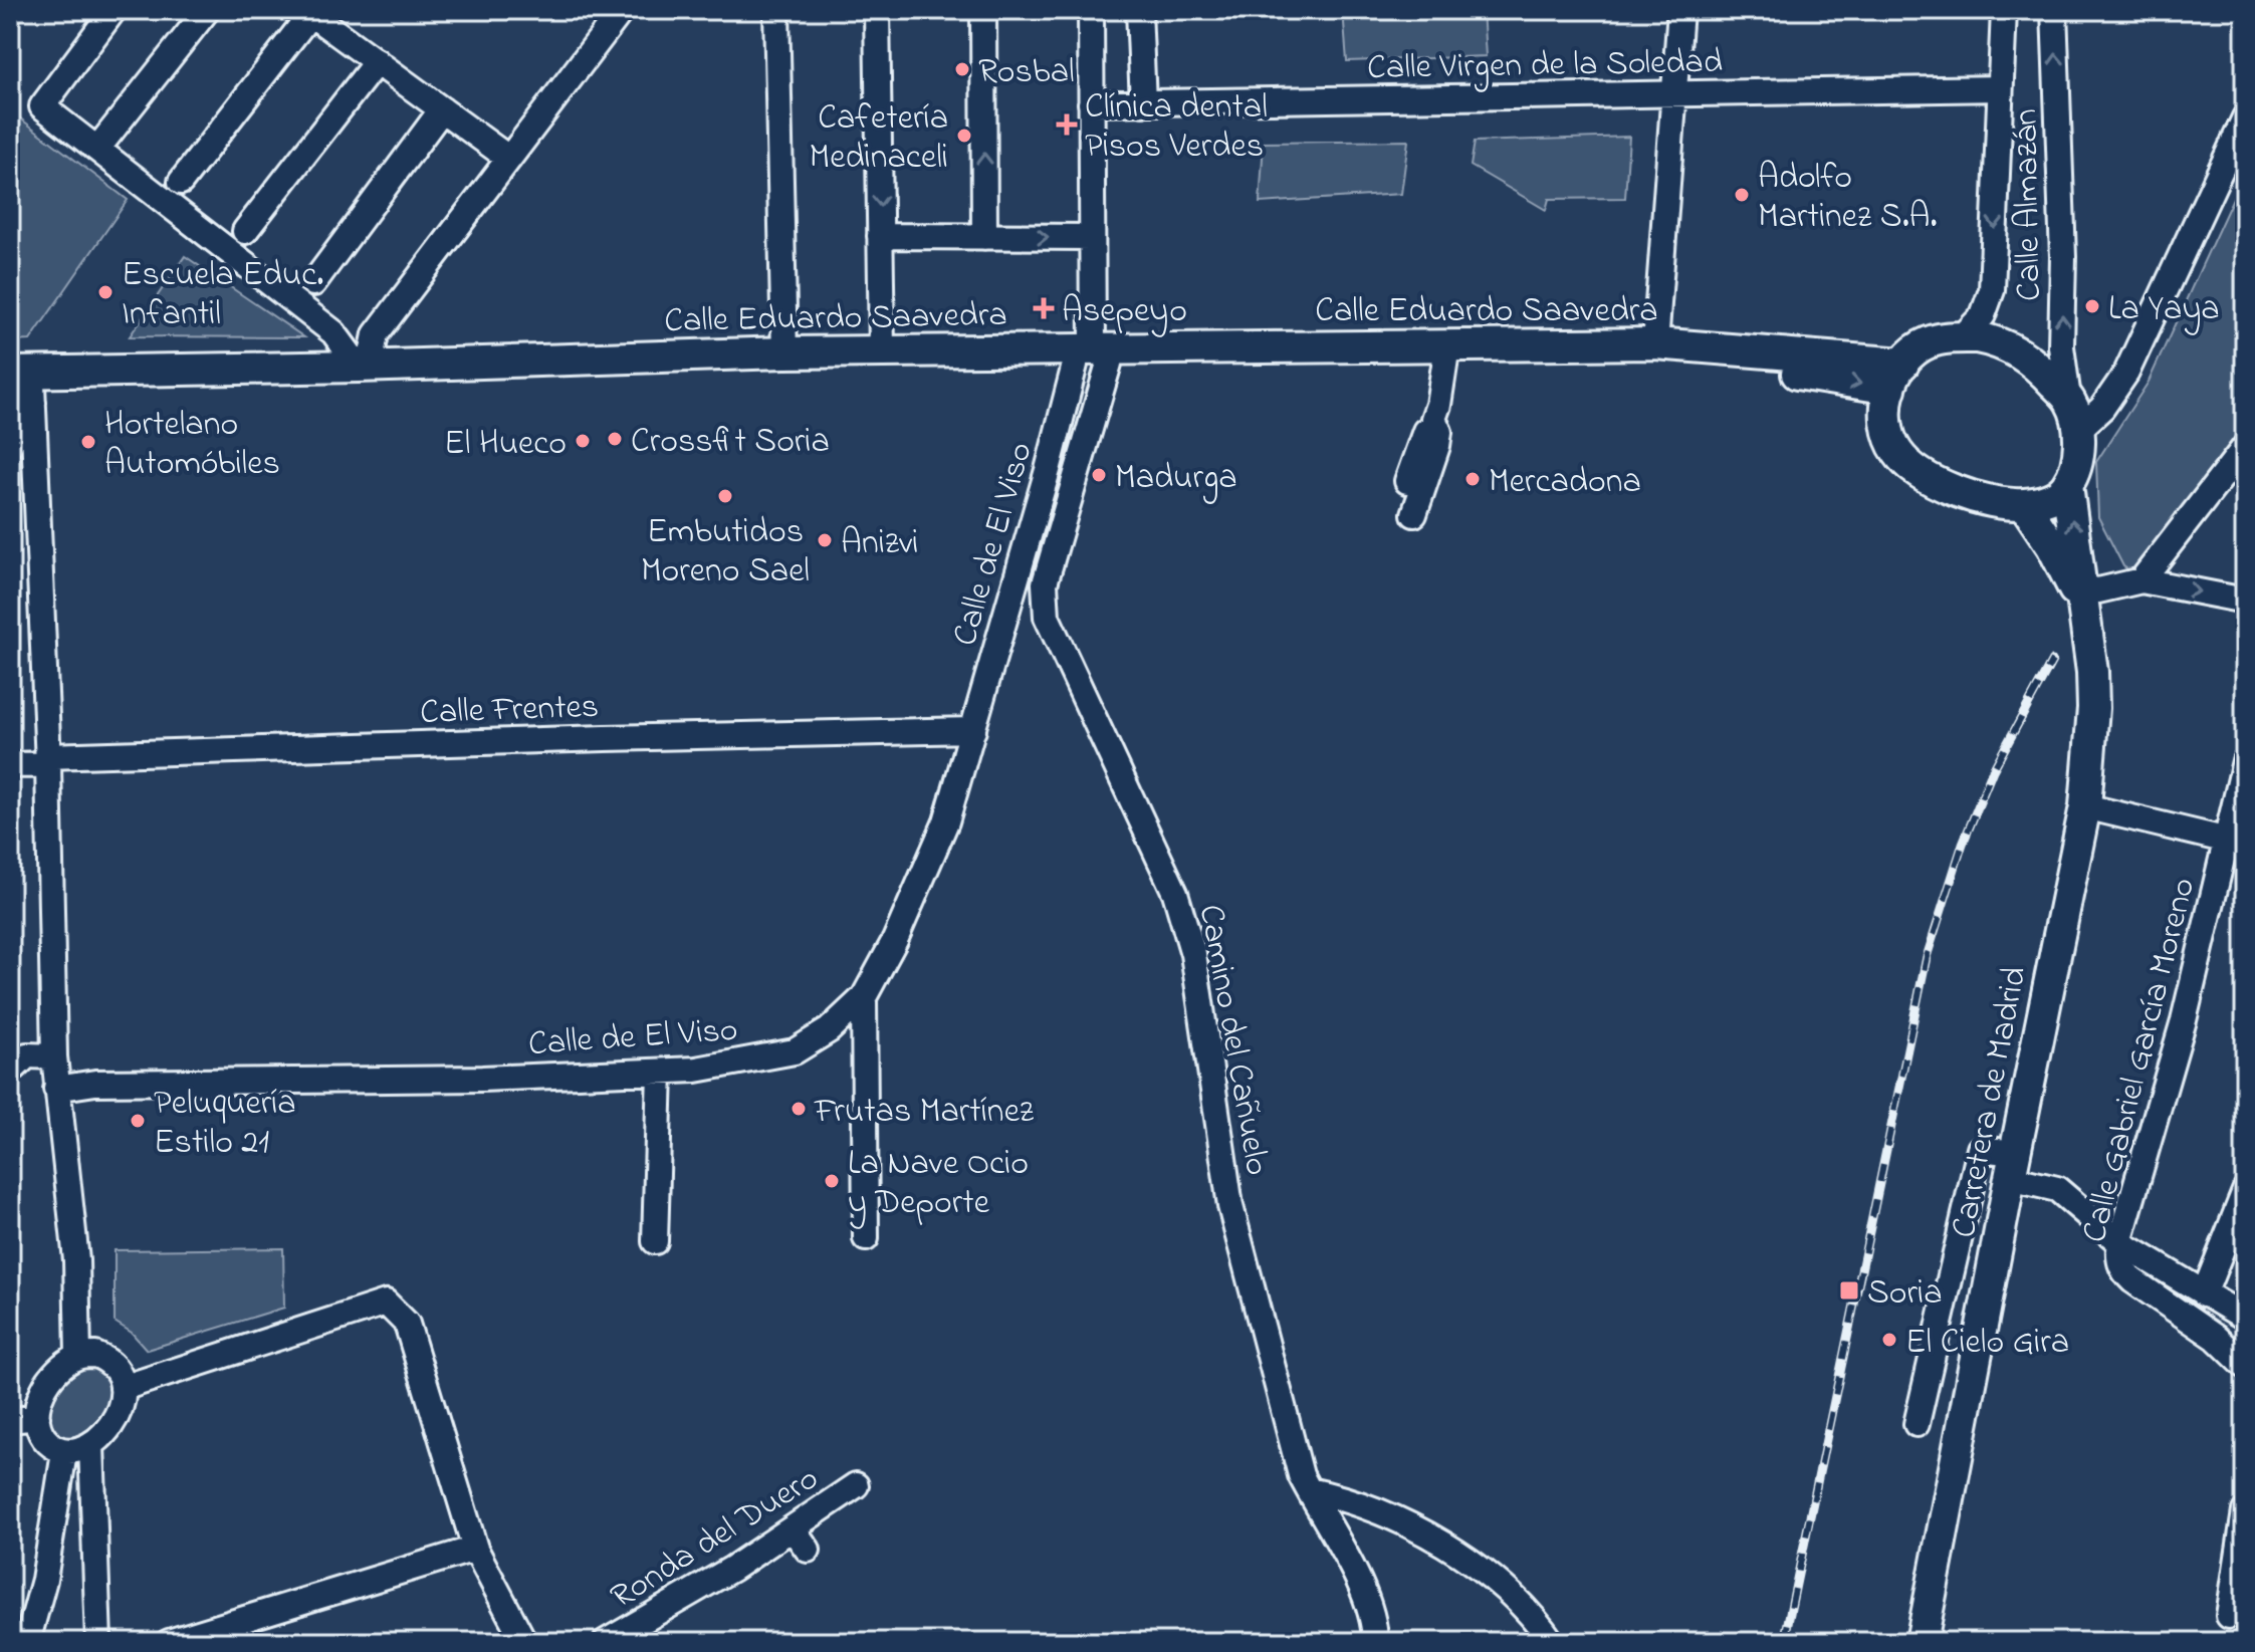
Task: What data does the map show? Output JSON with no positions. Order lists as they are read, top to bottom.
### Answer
{
  "streets": {
    "main road": ["Calle Eduardo Saavedra", "Carretera de Madrid"],
    "street": [
      "Calle Virgen de la Soledad",
      "Calle Almazán",
      "Calle de El Viso",
      "Calle Frentes",
      "Camino del Cañuelo",
      "Calle Gabriel García Moreno",
      "Ronda del Duero"
    ]
  },
  "crossings": [
    ["Calle Virgen de la Soledad", "Calle Almazán"],
    ["Calle Almazán", "Calle Eduardo Saavedra"],
    ["Calle Almazán", "Carretera de Madrid"],
    ["Calle Eduardo Saavedra", "Calle de El Viso"],
    ["Calle Eduardo Saavedra", "Camino del Cañuelo"],
    ["Calle Eduardo Saavedra", "Carretera de Madrid"],
    ["Calle de El Viso", "Calle Frentes"],
    ["Calle de El Viso", "Camino del Cañuelo"]
  ],
  "places": {
    "other": [
      "Rosbal",
      "Cafetería Medinaceli",
      "Adolfo Martinez S.A.",
      "Escuela Educ. Infantil",
      "La Yaya",
      "Crossfit Soria",
      "El Hueco",
      "Hortelano Automóbiles",
      "Madurga",
      "Mercadona",
      "Embutidos Moreno Sael",
      "Anizvi",
      "Frutas Martínez",
      "Peluquería Estilo 21",
      "La Nave Ocio y Deporte",
      "El Cielo Gira"
    ],
    "health": ["Clínica dental Pisos Verdes", "Asepeyo"],
    "transit": ["Soria"]
  }
}
